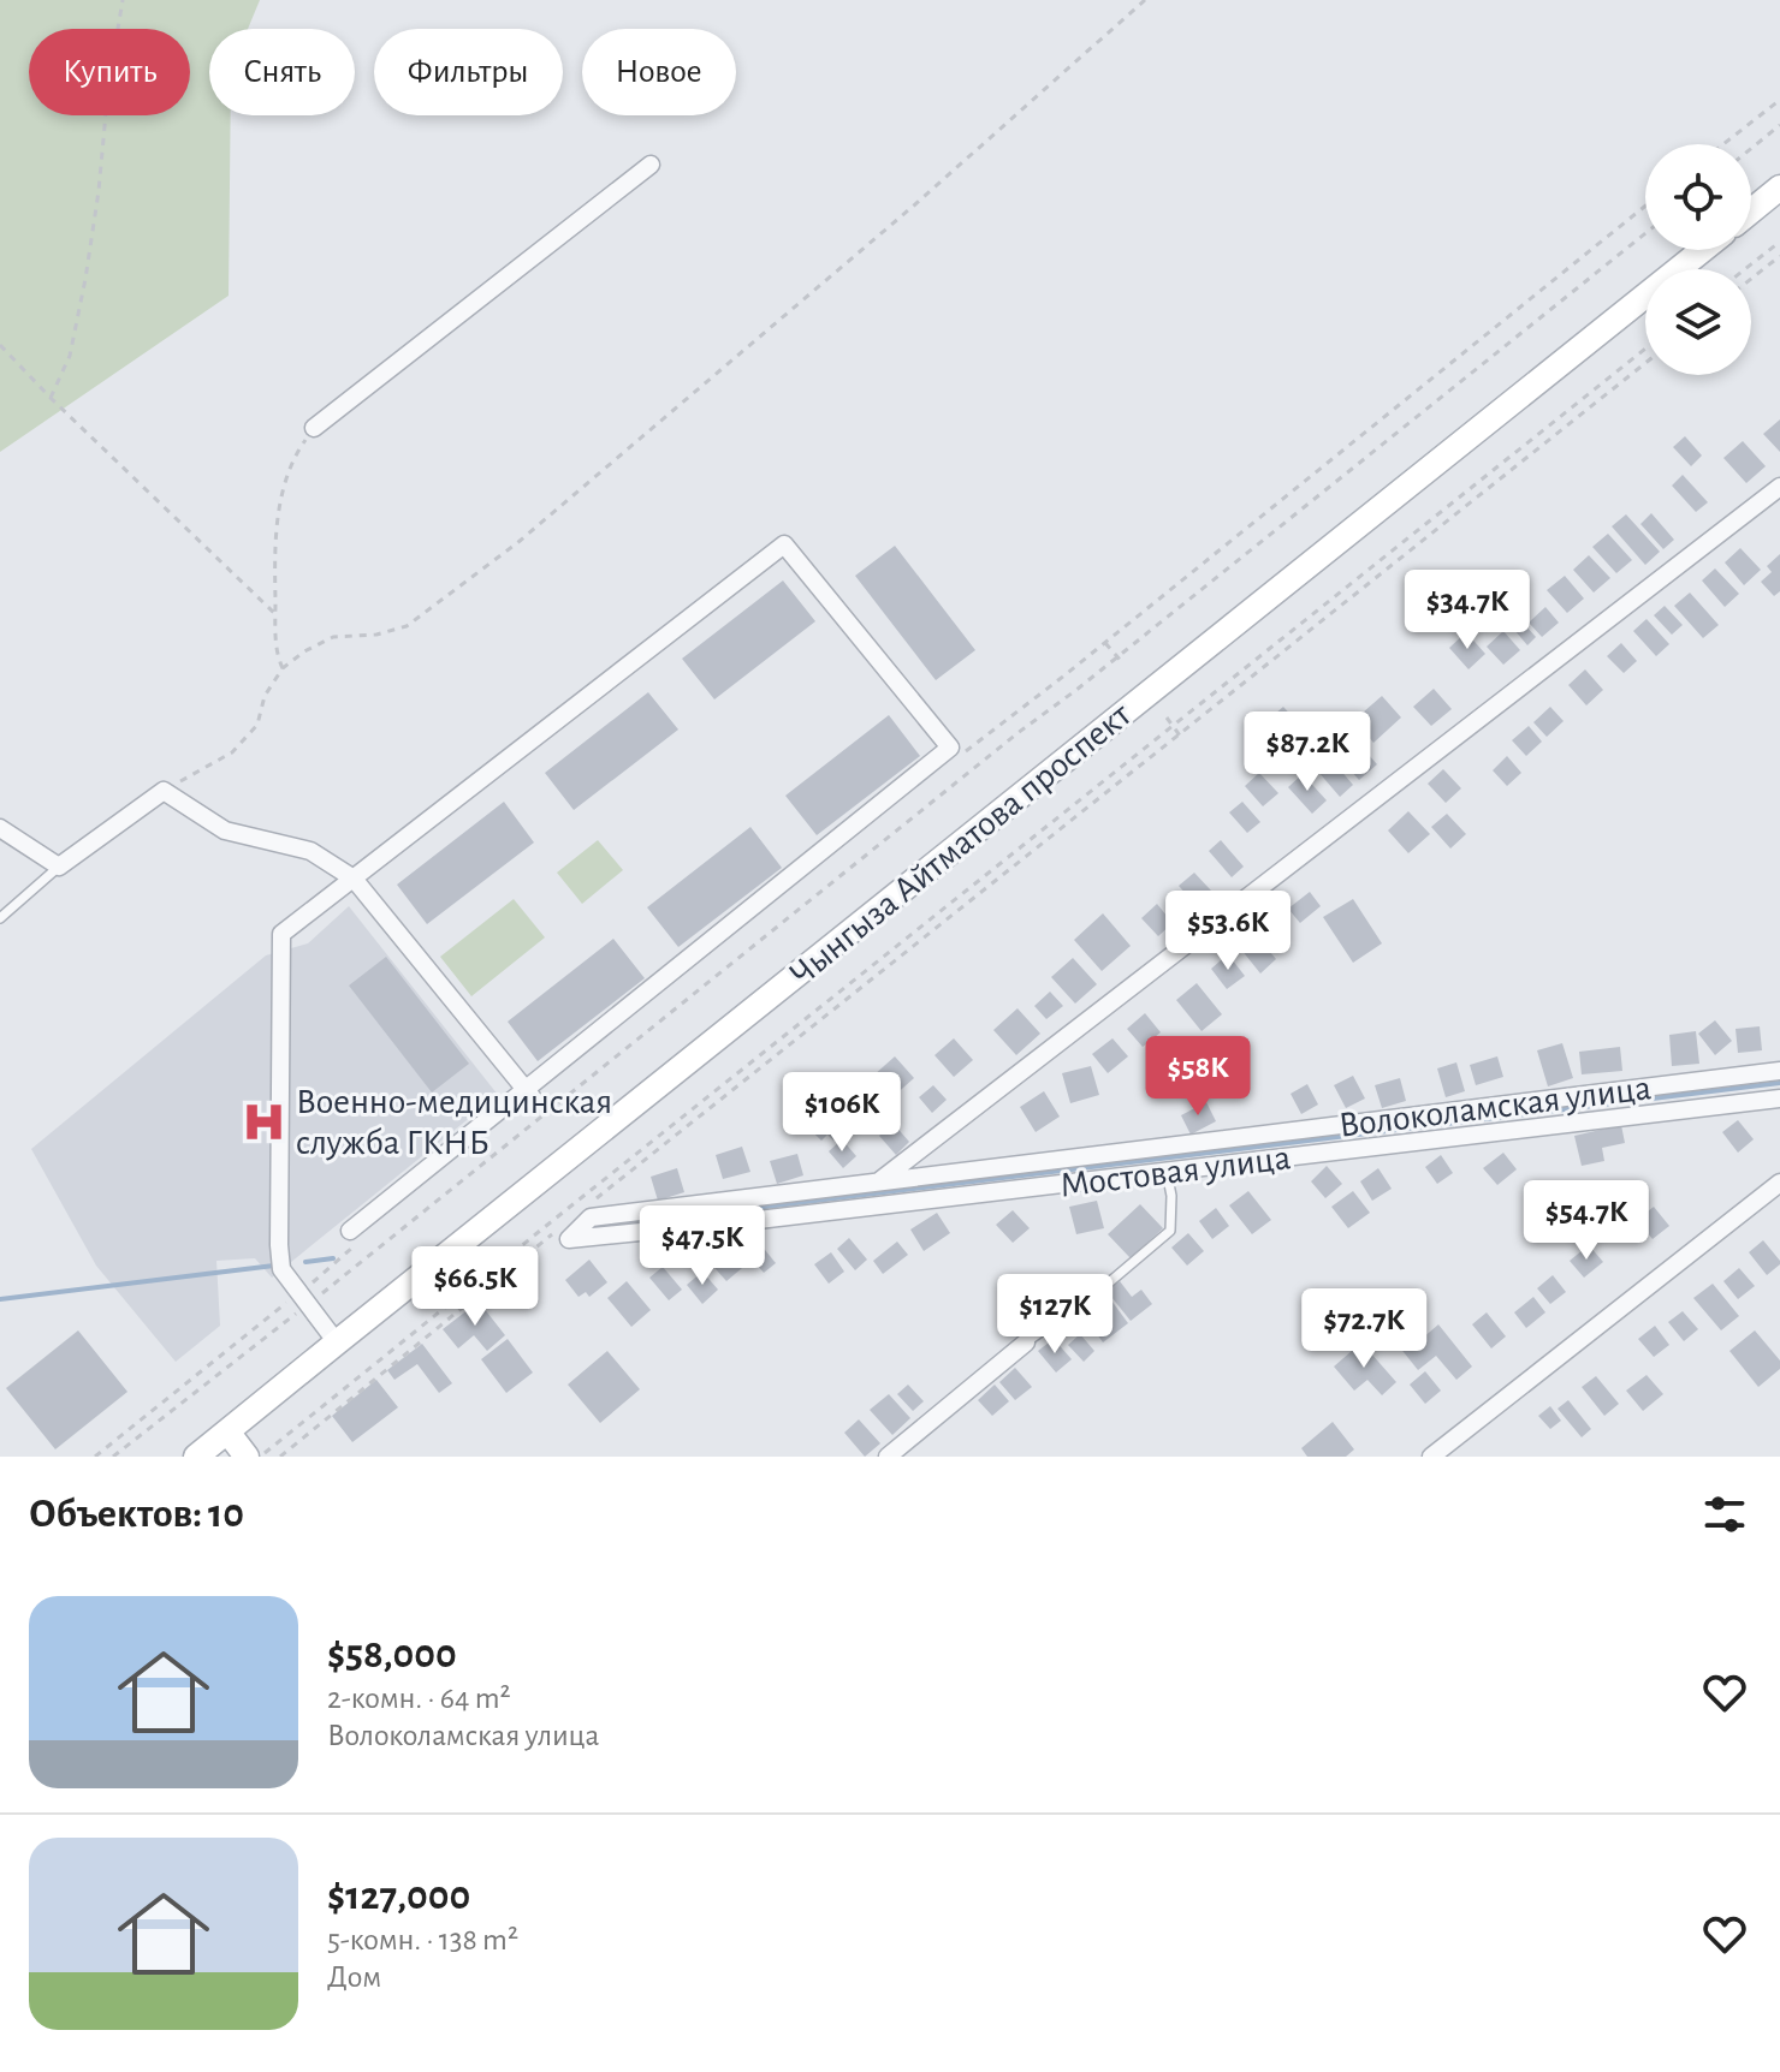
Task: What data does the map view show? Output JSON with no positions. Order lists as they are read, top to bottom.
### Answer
{
  "streets": {
    "main road": ["Чынгыза Айтматова проспект"],
    "street": ["Волоколамская улица", "Мостовая улица"]
  },
  "crossings": [
    ["Волоколамская улица", "Мостовая улица"]
  ],
  "places": {
    "hospital": ["Военно-медицинская служба ГКНБ"]
  },
  "page": {
    "chip": [
      "Купить",
      "Снять",
      "Фильтры",
      "Новое"
    ],
    "price": [
      "$34.7K",
      "$87.2K",
      "$53.6K",
      "$58K",
      "$106K",
      "$54.7K",
      "$47.5K",
      "$66.5K",
      "$127K",
      "$72.7K"
    ],
    "heading": "Объектов: 10",
    "list": [
      {
        "name": "$58,000",
        "note": "2-комн. · 64 m² · Волоколамская улица"
      },
      {
        "name": "$127,000",
        "note": "5-комн. · 138 m² · Дом"
      }
    ]
  }
}
